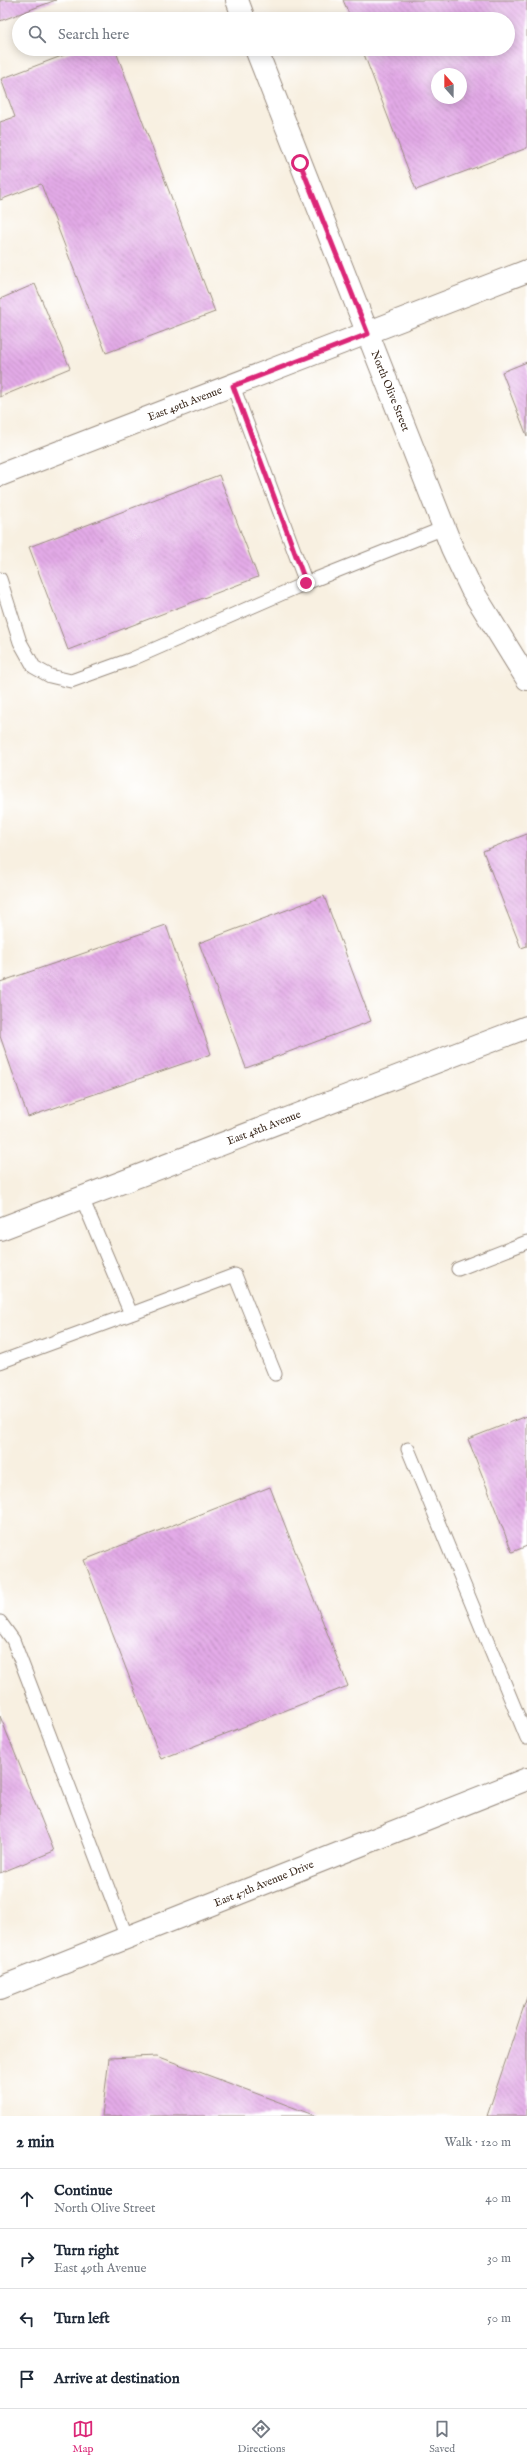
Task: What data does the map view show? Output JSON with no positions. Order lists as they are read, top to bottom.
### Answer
{
  "streets": {
    "street": [
      "North Olive Street",
      "East 49th Avenue",
      "East 48th Avenue",
      "East 47th Avenue Drive"
    ]
  },
  "crossings": [
    ["North Olive Street", "East 49th Avenue"]
  ],
  "north": "top",
  "page": {
    "search": "Search here",
    "heading": ["2 min", "Walk · 120 m"],
    "list": [
      ["Continue", "North Olive Street", "40 m"],
      ["Turn right", "East 49th Avenue", "30 m"],
      ["Turn left", "50 m"],
      "Arrive at destination"
    ],
    "nav": ["Map", "Directions", "Saved"]
  }
}
